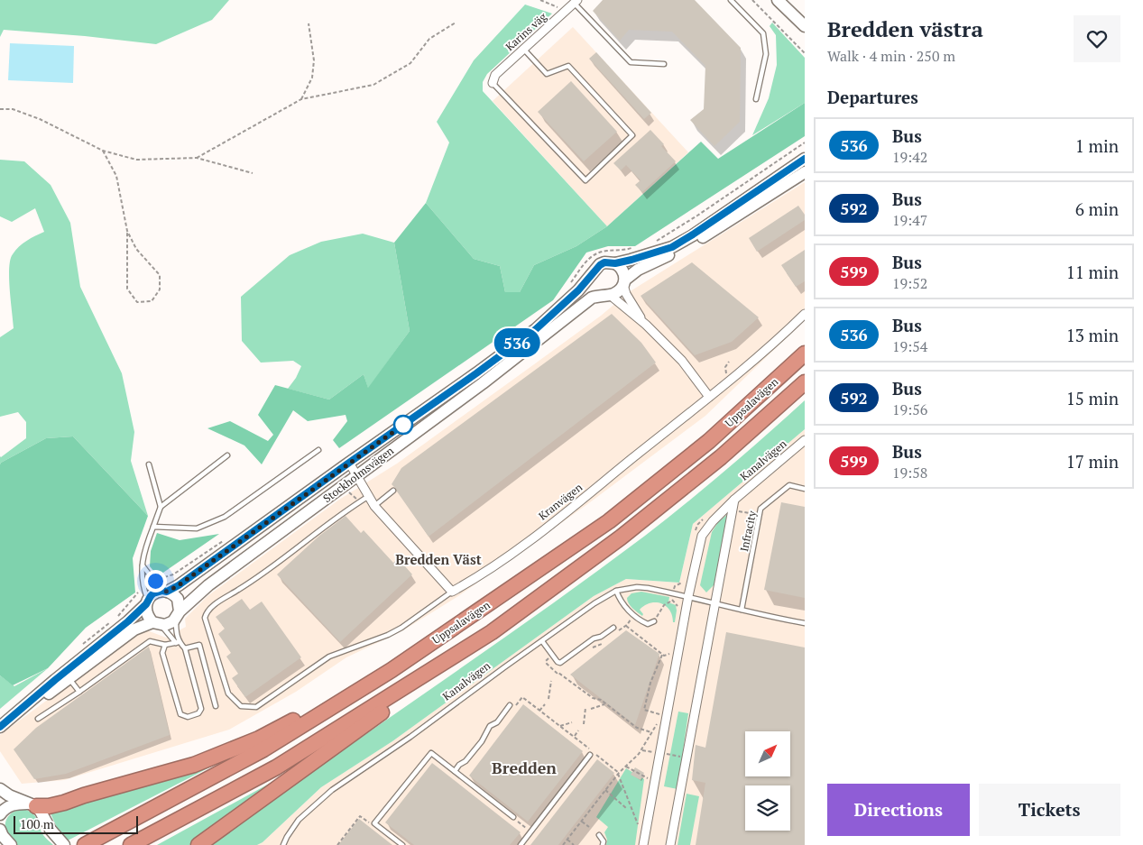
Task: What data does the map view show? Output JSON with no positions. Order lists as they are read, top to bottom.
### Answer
{
  "streets": {
    "highway": ["Uppsalavägen"],
    "main road": ["Stockholmsvägen"],
    "street": ["Karins väg", "Kanalvägen", "Kranvägen"],
    "lane": ["Infracity"]
  },
  "crossings": [
    ["Kanalvägen", "Infracity"]
  ],
  "districts": ["Bredden Väst", "Bredden"],
  "lines": ["bus line 536"],
  "scale_bar": "100 m",
  "north": "top right",
  "page": {
    "on_map": "536",
    "heading": [
      ["Bredden västra", "Walk · 4 min · 250 m"],
      "Departures"
    ],
    "list": [
      {
        "mark": "536",
        "name": "Bus",
        "note": "19:42",
        "value": "1 min"
      },
      {
        "mark": "592",
        "name": "Bus",
        "note": "19:47",
        "value": "6 min"
      },
      {
        "mark": "599",
        "name": "Bus",
        "note": "19:52",
        "value": "11 min"
      },
      {
        "mark": "536",
        "name": "Bus",
        "note": "19:54",
        "value": "13 min"
      },
      {
        "mark": "592",
        "name": "Bus",
        "note": "19:56",
        "value": "15 min"
      },
      {
        "mark": "599",
        "name": "Bus",
        "note": "19:58",
        "value": "17 min"
      }
    ],
    "buttons": ["Directions", "Tickets"],
    "scale": "100 m"
  }
}
